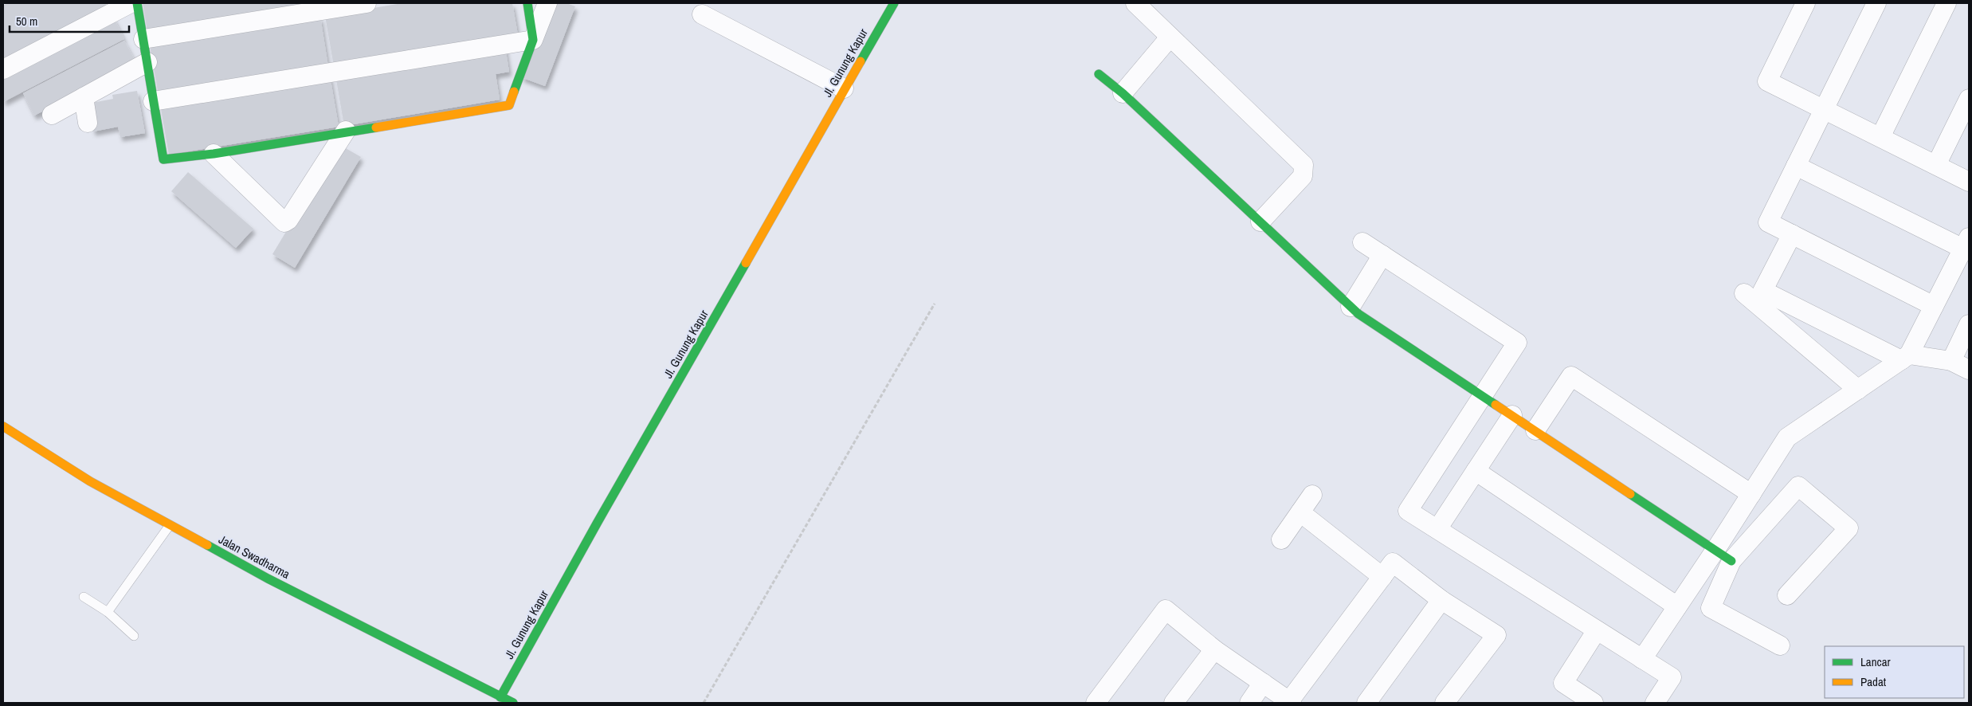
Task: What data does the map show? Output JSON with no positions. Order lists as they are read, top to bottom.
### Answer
{
  "streets": {
    "street": ["Jl. Gunung Kapur", "Jalan Swadharma"]
  },
  "crossings": [
    ["Jl. Gunung Kapur", "Jalan Swadharma"]
  ],
  "legend": ["Lancar", "Padat"],
  "scale_bar": "50 m"
}
